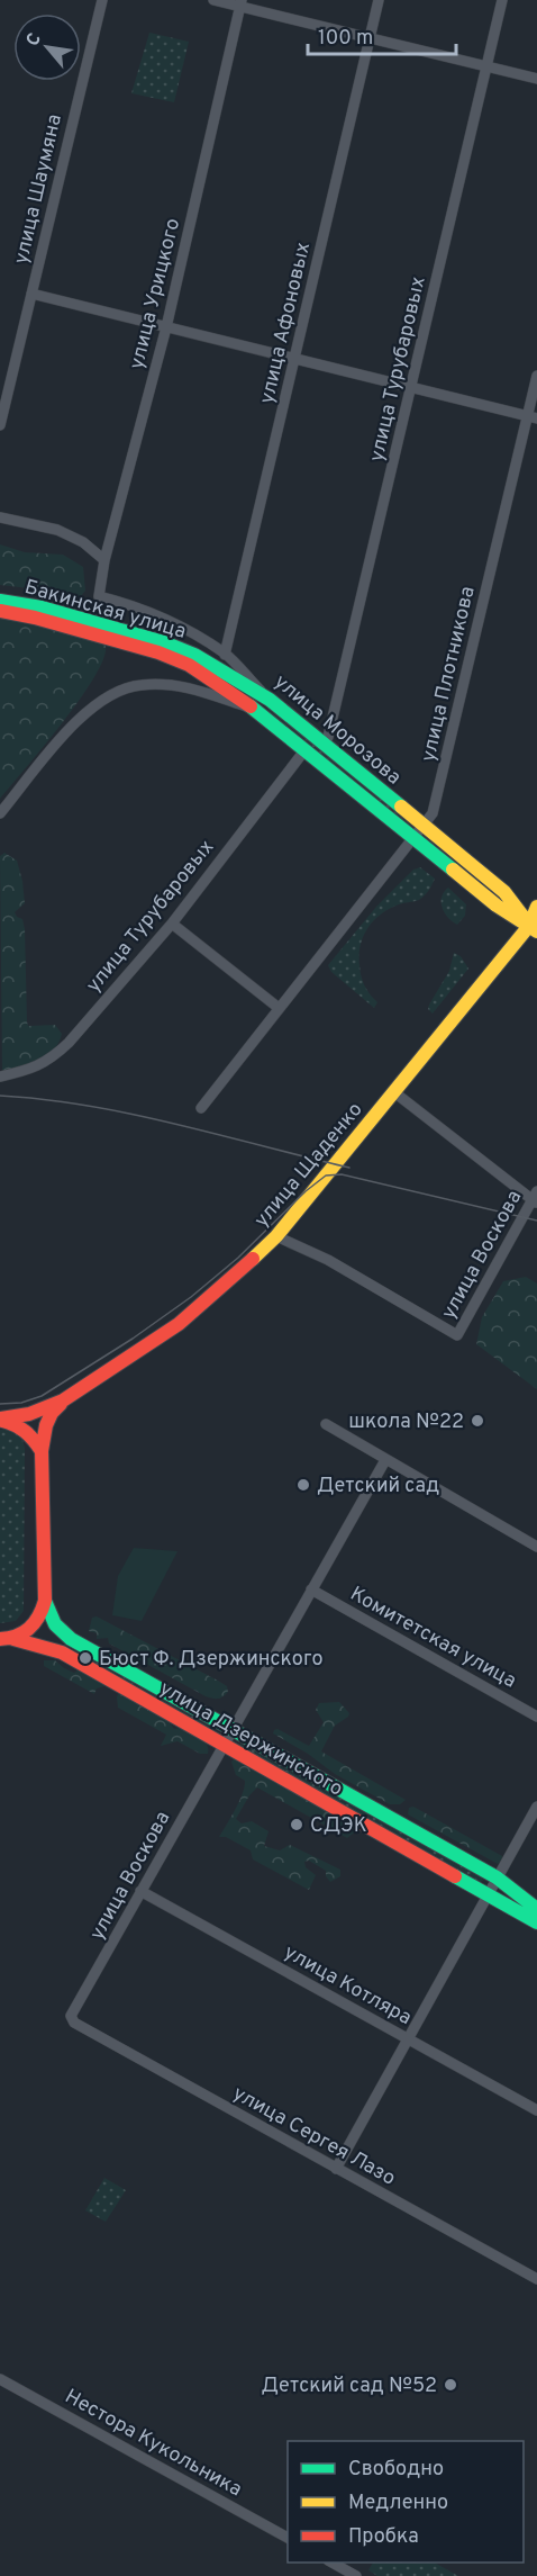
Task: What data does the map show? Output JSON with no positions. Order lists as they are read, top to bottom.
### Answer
{
  "streets": {
    "main road": [
      "Бакинская улица",
      "улица Морозова",
      "улица Щаденко",
      "улица Дзержинского"
    ],
    "street": [
      "улица Шаумяна",
      "улица Урицкого",
      "улица Афоновых",
      "улица Турубаровых",
      "улица Плотникова",
      "улица Воскова",
      "Комитетская улица",
      "улица Котляра",
      "улица Сергея Лазо",
      "Нестора Кукольника"
    ]
  },
  "crossings": [
    ["улица Урицкого", "улица Морозова"],
    ["улица Афоновых", "улица Морозова"],
    ["улица Турубаровых", "улица Морозова"],
    ["Бакинская улица", "улица Морозова"],
    ["улица Плотникова", "улица Морозова"],
    ["улица Морозова", "улица Щаденко"],
    ["улица Щаденко", "улица Воскова"],
    ["улица Щаденко", "улица Дзержинского"],
    ["улица Воскова", "улица Дзержинского"],
    ["улица Воскова", "улица Котляра"],
    ["улица Воскова", "улица Сергея Лазо"]
  ],
  "places": [
    "школа №22",
    "Детский сад",
    "Бюст Ф. Дзержинского",
    "СДЭК",
    "Детский сад №52"
  ],
  "legend": ["Свободно", "Медленно", "Пробка"],
  "scale_bar": "100 m",
  "north": "top left"
}
